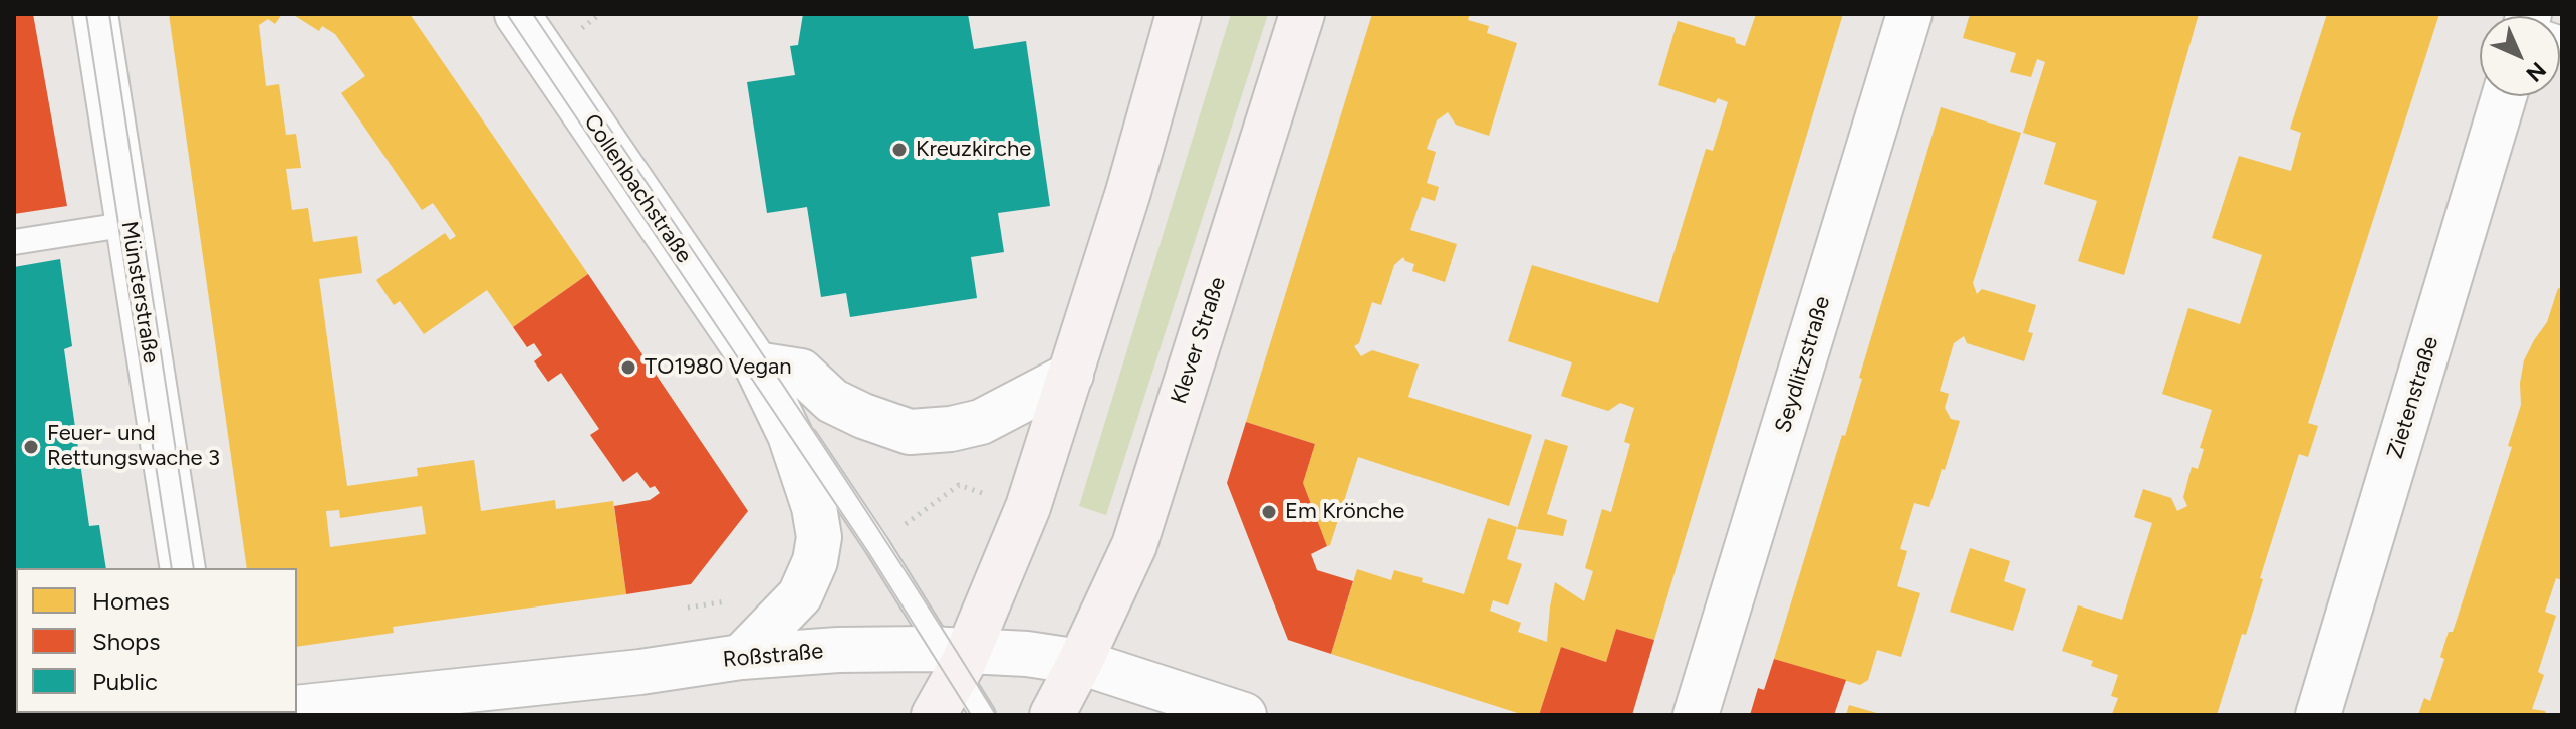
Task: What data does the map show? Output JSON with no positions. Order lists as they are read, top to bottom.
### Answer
{
  "streets": {
    "main road": ["Klever Straße"],
    "street": [
      "Collenbachstraße",
      "Münsterstraße",
      "Seydlitzstraße",
      "Zietenstraße",
      "Roßstraße"
    ]
  },
  "crossings": [
    ["Collenbachstraße", "Roßstraße"],
    ["Klever Straße", "Roßstraße"]
  ],
  "places": [
    "Kreuzkirche",
    "TO1980 Vegan",
    "Feuer- und Rettungswache 3",
    "Em Krönche"
  ],
  "legend": ["Homes", "Shops", "Public"],
  "north": "bottom right"
}
